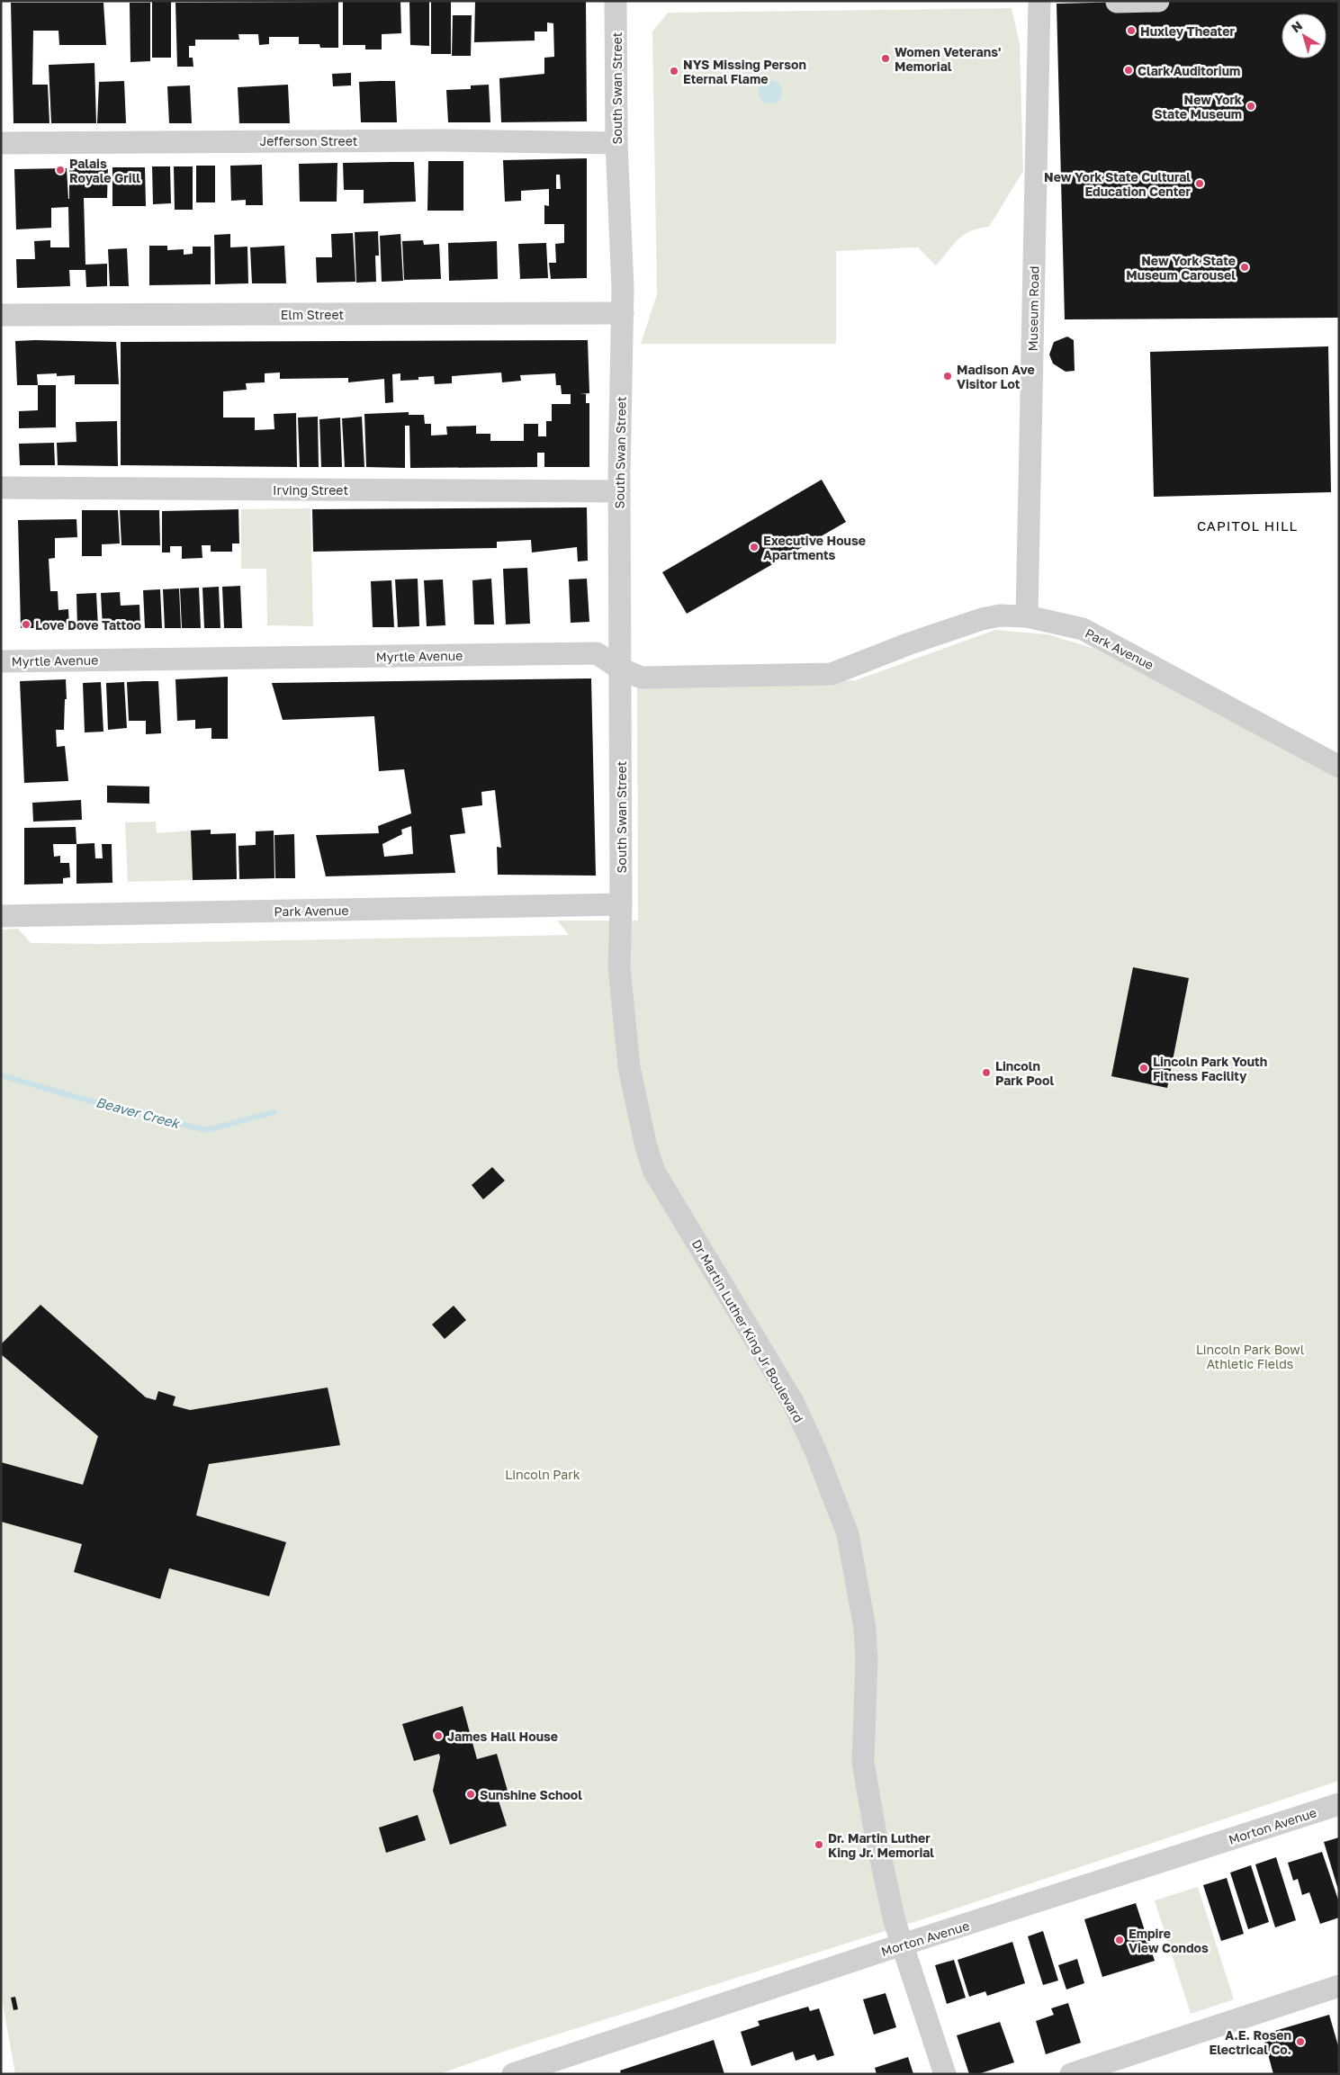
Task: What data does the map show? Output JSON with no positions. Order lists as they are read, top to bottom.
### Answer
{
  "streets": {
    "street": [
      "South Swan Street",
      "Jefferson Street",
      "Museum Road",
      "Elm Street",
      "Irving Street",
      "Park Avenue",
      "Myrtle Avenue",
      "Dr Martin Luther King Jr Boulevard",
      "Morton Avenue"
    ]
  },
  "crossings": [
    ["South Swan Street", "Jefferson Street"],
    ["South Swan Street", "Elm Street"],
    ["South Swan Street", "Irving Street"],
    ["South Swan Street", "Park Avenue"],
    ["South Swan Street", "Myrtle Avenue"],
    ["South Swan Street", "Dr Martin Luther King Jr Boulevard"],
    ["Museum Road", "Park Avenue"],
    ["Park Avenue", "Myrtle Avenue"],
    ["Park Avenue", "Dr Martin Luther King Jr Boulevard"],
    ["Dr Martin Luther King Jr Boulevard", "Morton Avenue"]
  ],
  "districts": ["CAPITOL HILL"],
  "water": ["Beaver Creek"],
  "parks": ["Lincoln Park Bowl Athletic Fields", "Lincoln Park"],
  "places": [
    "Huxley Theater",
    "Women Veterans' Memorial",
    "Clark Auditorium",
    "NYS Missing Person Eternal Flame",
    "New York State Museum",
    "Palais Royale Grill",
    "New York State Cultural Education Center",
    "New York State Museum Carousel",
    "Madison Ave Visitor Lot",
    "Executive House Apartments",
    "Love Dove Tattoo",
    "Lincoln Park Youth Fitness Facility",
    "Lincoln Park Pool",
    "James Hall House",
    "Sunshine School",
    "Dr. Martin Luther King Jr. Memorial",
    "Empire View Condos",
    "A.E. Rosen Electrical Co."
  ],
  "north": "top left"
}
